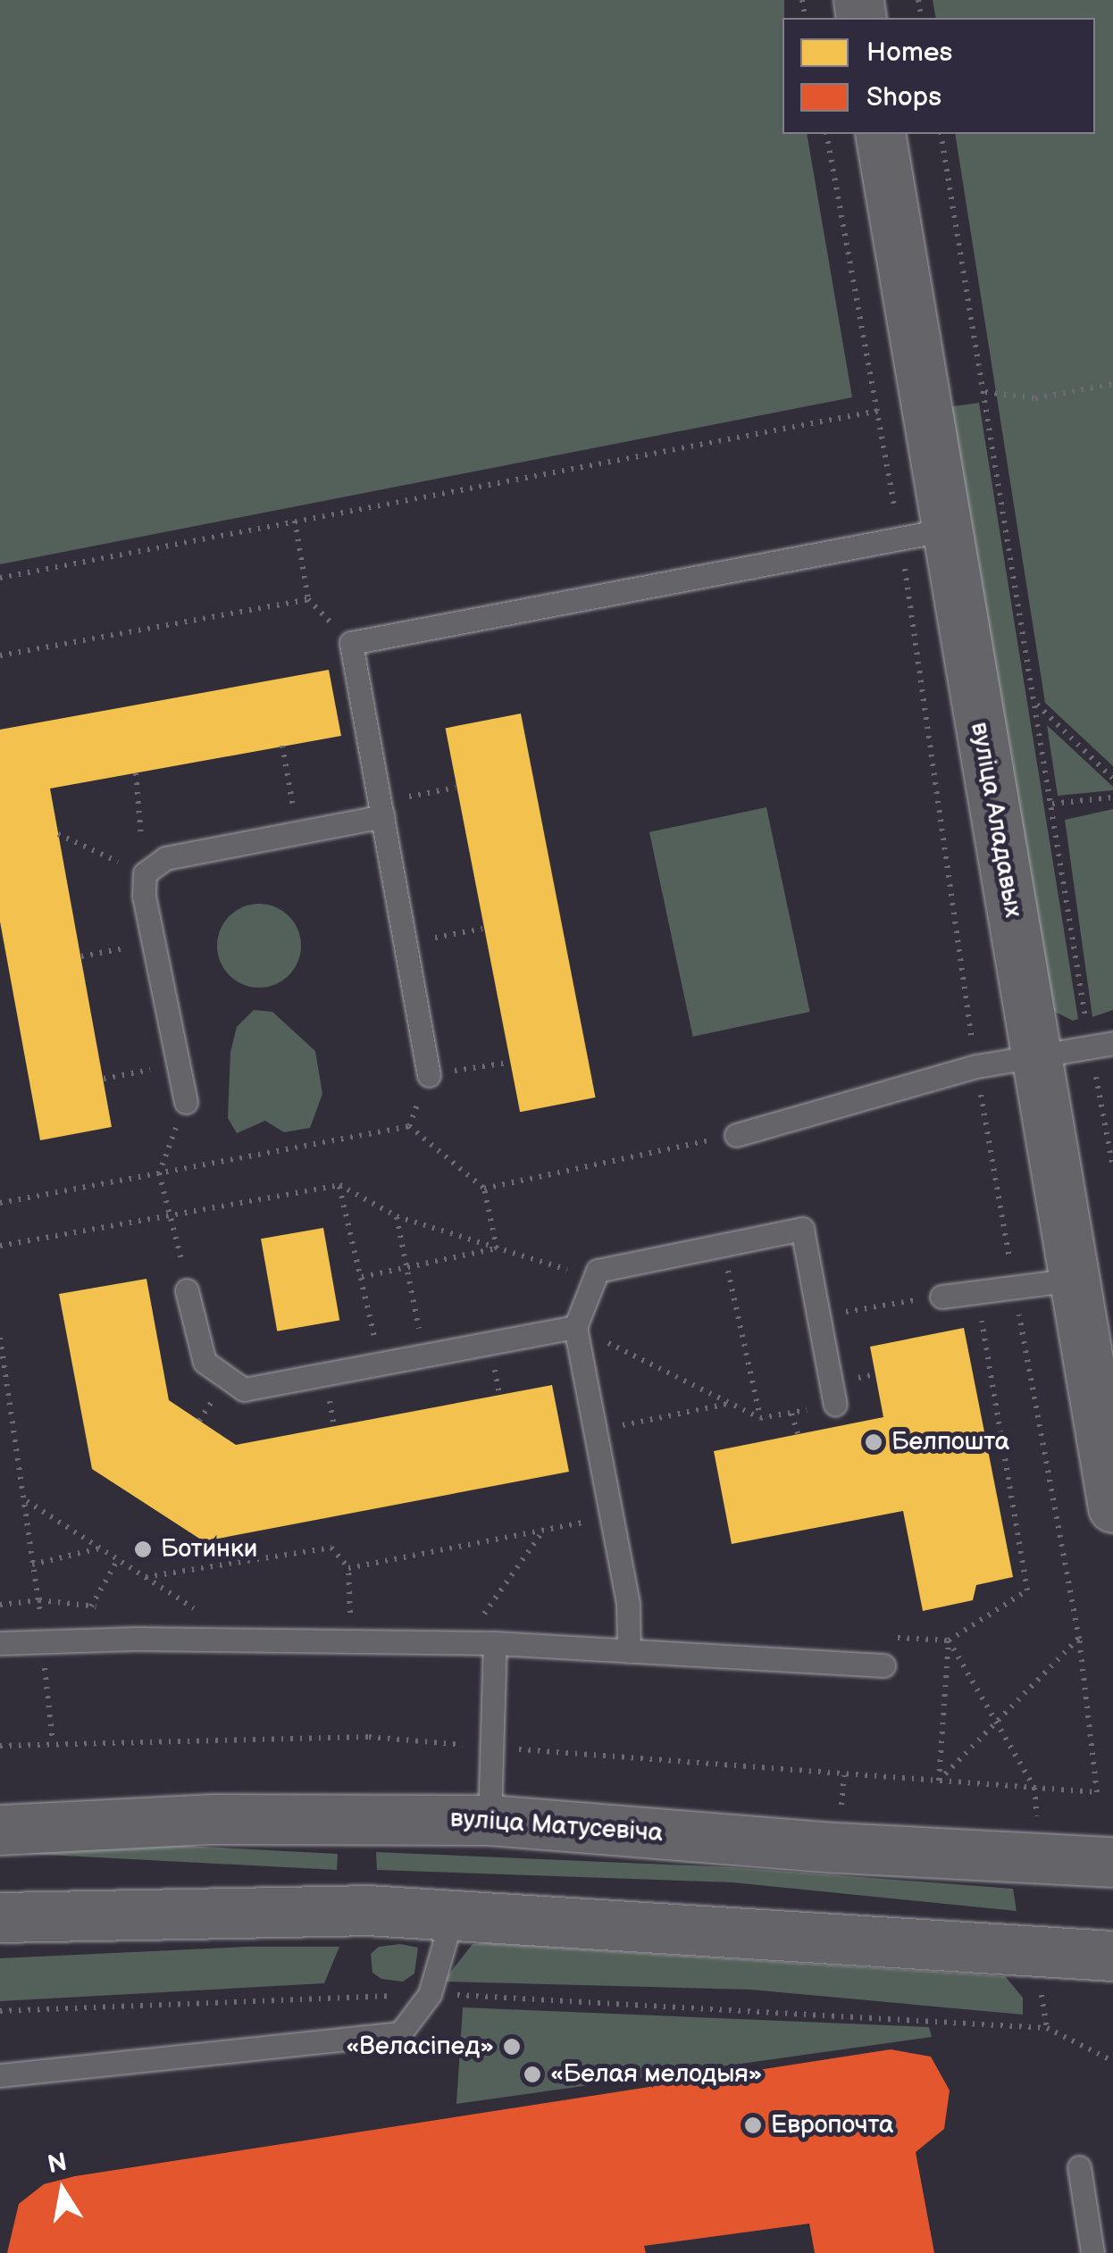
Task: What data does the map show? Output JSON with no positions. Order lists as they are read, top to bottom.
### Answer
{
  "streets": {
    "main road": ["вуліца Аладавых", "вуліца Матусевіча"]
  },
  "places": [
    "Белпошта",
    "Ботинки",
    "«Веласіпед»",
    "«Белая мелодыя»",
    "Европочта"
  ],
  "legend": ["Homes", "Shops"],
  "north": "top"
}
